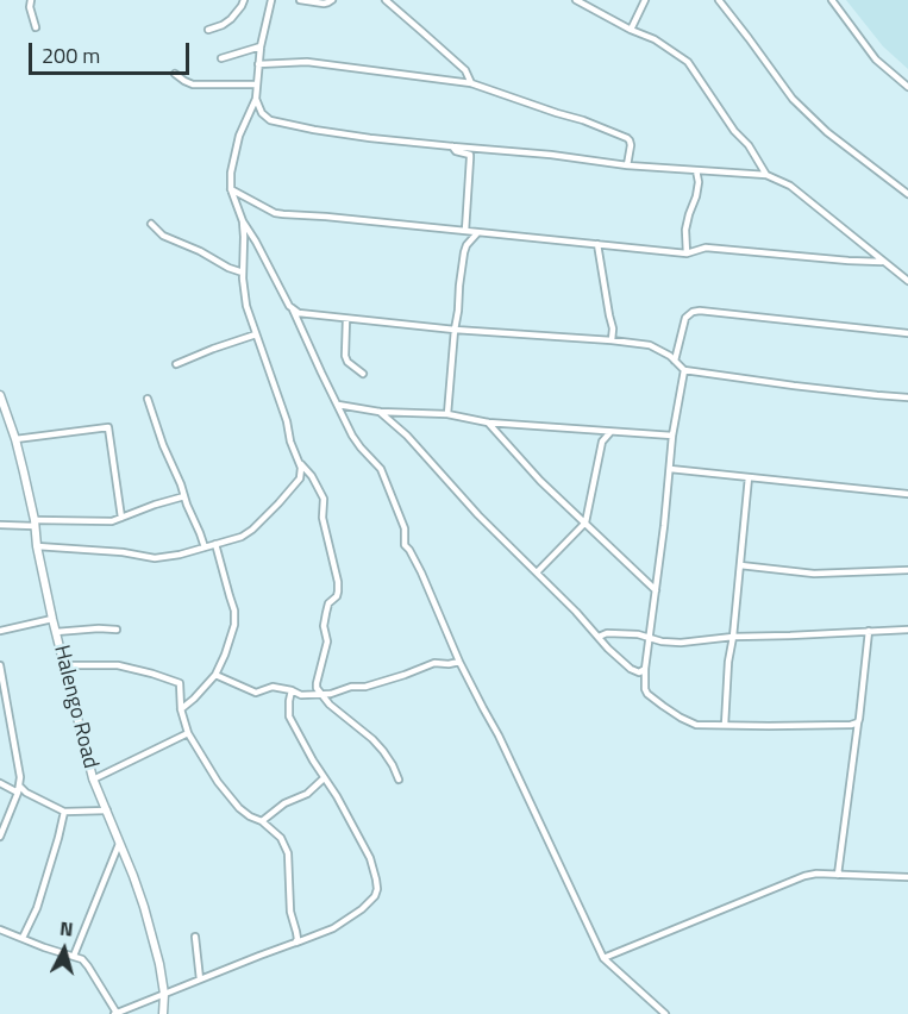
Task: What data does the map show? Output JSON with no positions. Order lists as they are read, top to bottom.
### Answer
{
  "streets": {
    "street": ["Halengo Road"]
  },
  "scale_bar": "200 m",
  "north": "top"
}
